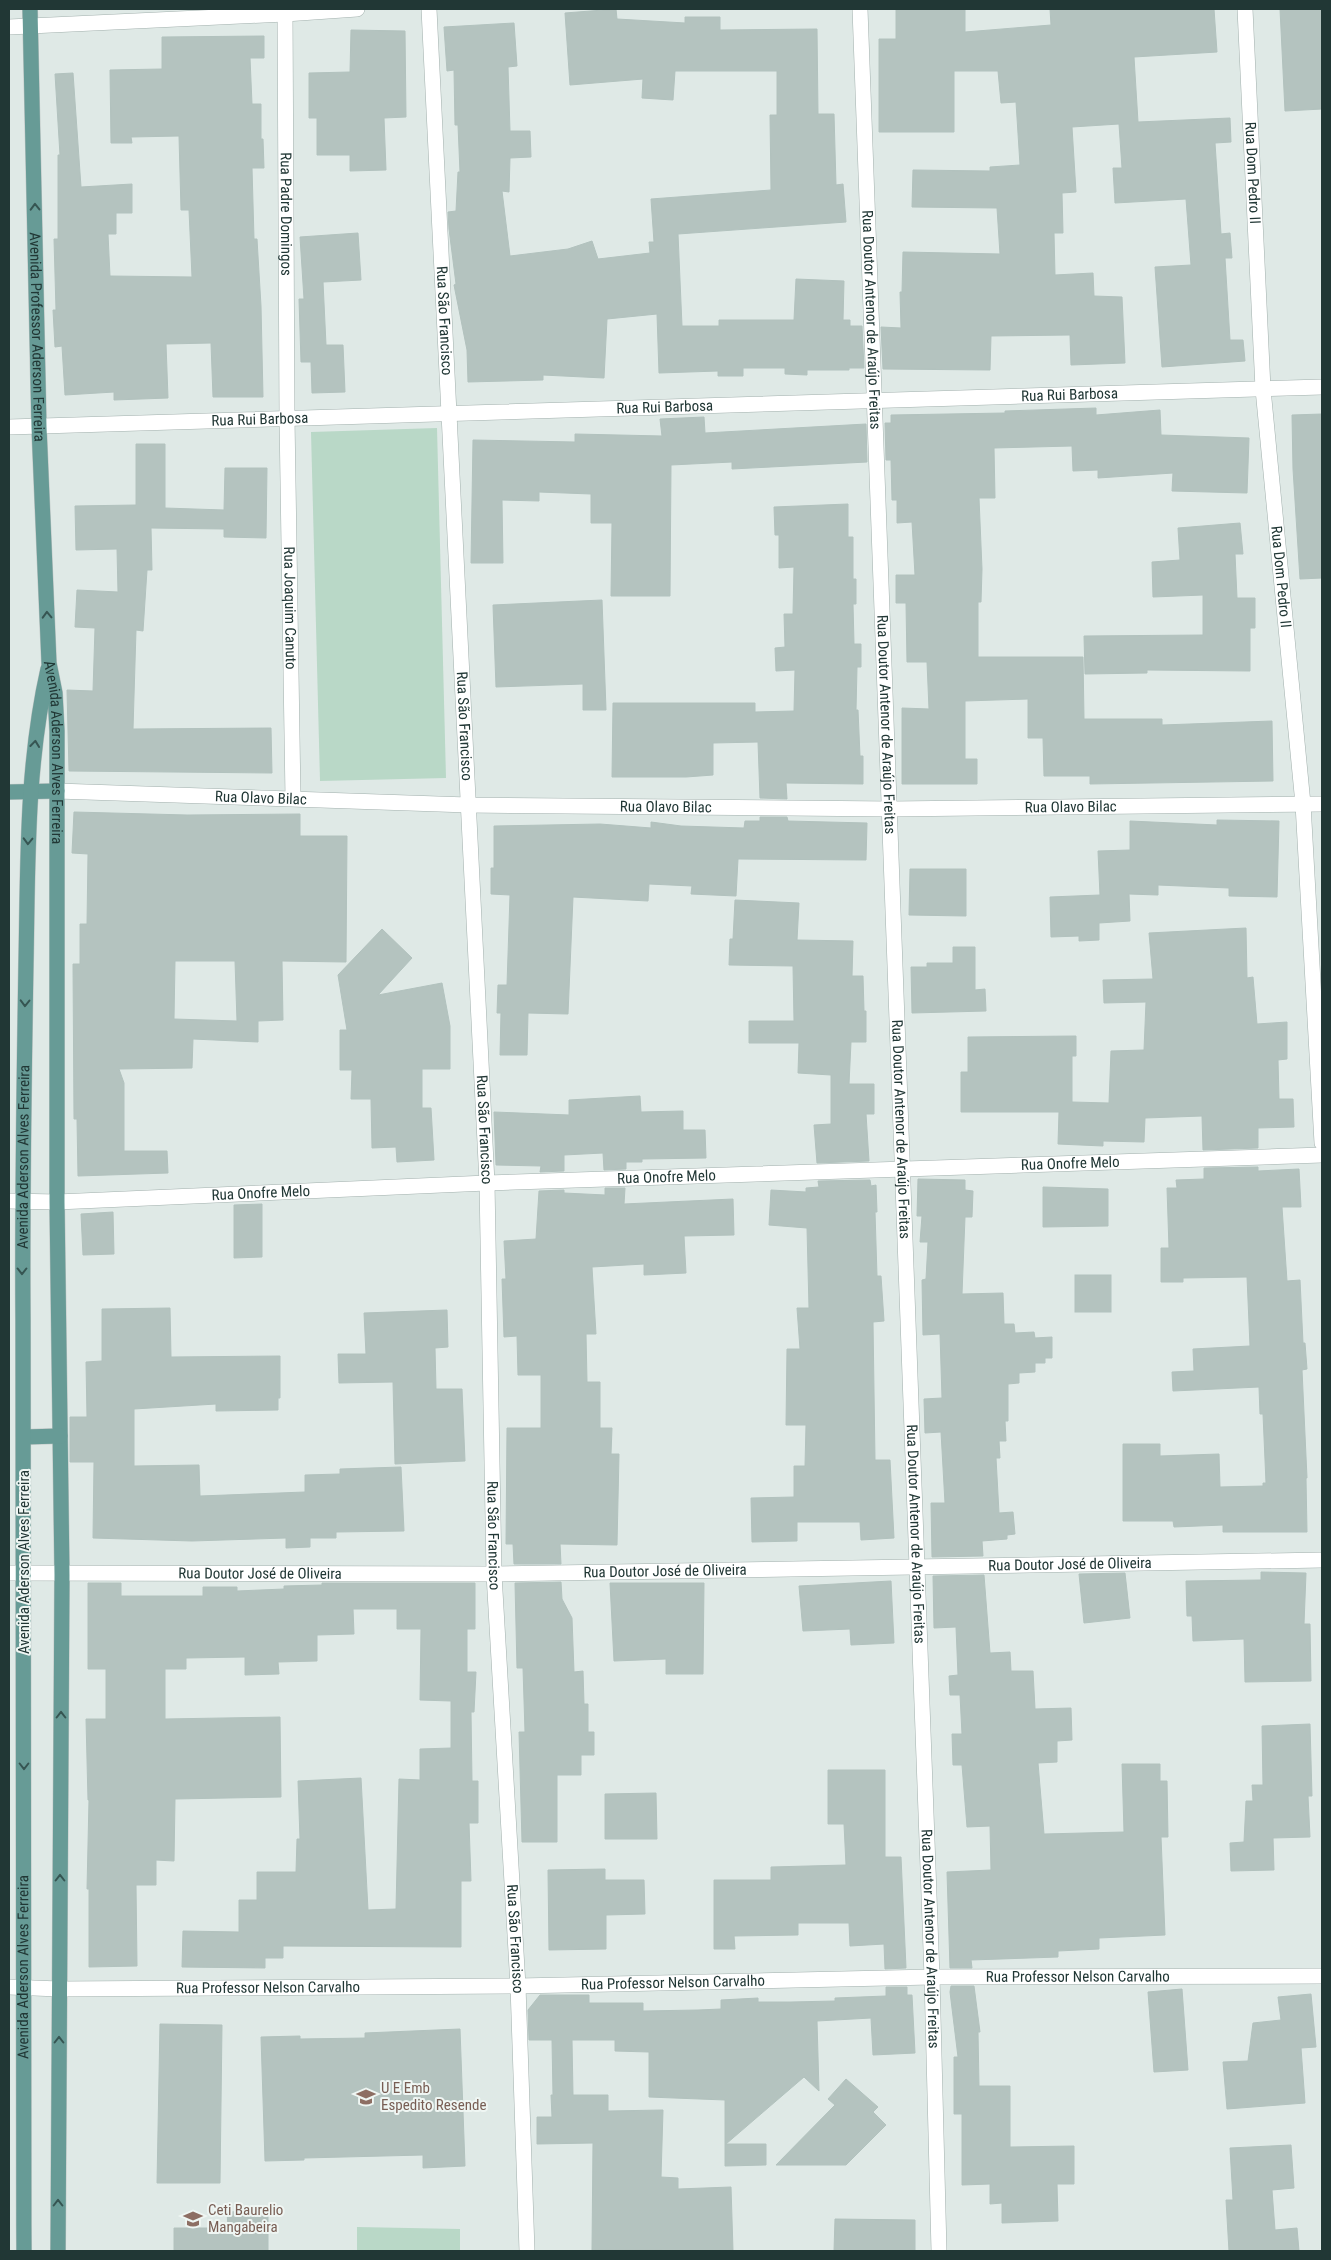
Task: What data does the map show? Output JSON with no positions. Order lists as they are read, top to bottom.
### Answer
{
  "streets": {
    "main road": ["Avenida Professor Aderson Ferreira", "Avenida Aderson Alves Ferreira", "Rua Olavo Bilac"],
    "street": [
      "Rua Dom Pedro II",
      "Rua Padre Domingos",
      "Rua Doutor Antenor de Araújo Freitas",
      "Rua São Francisco",
      "Rua Rui Barbosa",
      "Rua Joaquim Canuto",
      "Rua Onofre Melo",
      "Rua Doutor José de Oliveira",
      "Rua Professor Nelson Carvalho"
    ]
  },
  "crossings": [
    ["Rua Dom Pedro II", "Rua Rui Barbosa"],
    ["Rua Dom Pedro II", "Rua Olavo Bilac"],
    ["Rua Padre Domingos", "Rua Rui Barbosa"],
    ["Rua Padre Domingos", "Rua Joaquim Canuto"],
    ["Rua Doutor Antenor de Araújo Freitas", "Rua Rui Barbosa"],
    ["Rua Doutor Antenor de Araújo Freitas", "Rua Olavo Bilac"],
    ["Rua Doutor Antenor de Araújo Freitas", "Rua Onofre Melo"],
    ["Rua Doutor Antenor de Araújo Freitas", "Rua Doutor José de Oliveira"],
    ["Rua Doutor Antenor de Araújo Freitas", "Rua Professor Nelson Carvalho"],
    ["Rua São Francisco", "Rua Rui Barbosa"],
    ["Rua São Francisco", "Rua Olavo Bilac"],
    ["Rua São Francisco", "Rua Onofre Melo"],
    ["Rua São Francisco", "Rua Doutor José de Oliveira"],
    ["Rua São Francisco", "Rua Professor Nelson Carvalho"],
    ["Avenida Professor Aderson Ferreira", "Rua Rui Barbosa"],
    ["Avenida Professor Aderson Ferreira", "Avenida Aderson Alves Ferreira"],
    ["Rua Rui Barbosa", "Rua Joaquim Canuto"],
    ["Rua Joaquim Canuto", "Rua Olavo Bilac"],
    ["Avenida Aderson Alves Ferreira", "Rua Olavo Bilac"],
    ["Avenida Aderson Alves Ferreira", "Rua Onofre Melo"],
    ["Avenida Aderson Alves Ferreira", "Rua Doutor José de Oliveira"],
    ["Avenida Aderson Alves Ferreira", "Rua Professor Nelson Carvalho"]
  ],
  "one_way": ["Avenida Professor Aderson Ferreira"],
  "places": {
    "school or university": ["U E Emb Espedito Resende", "Ceti Baurelio Mangabeira"]
  }
}
